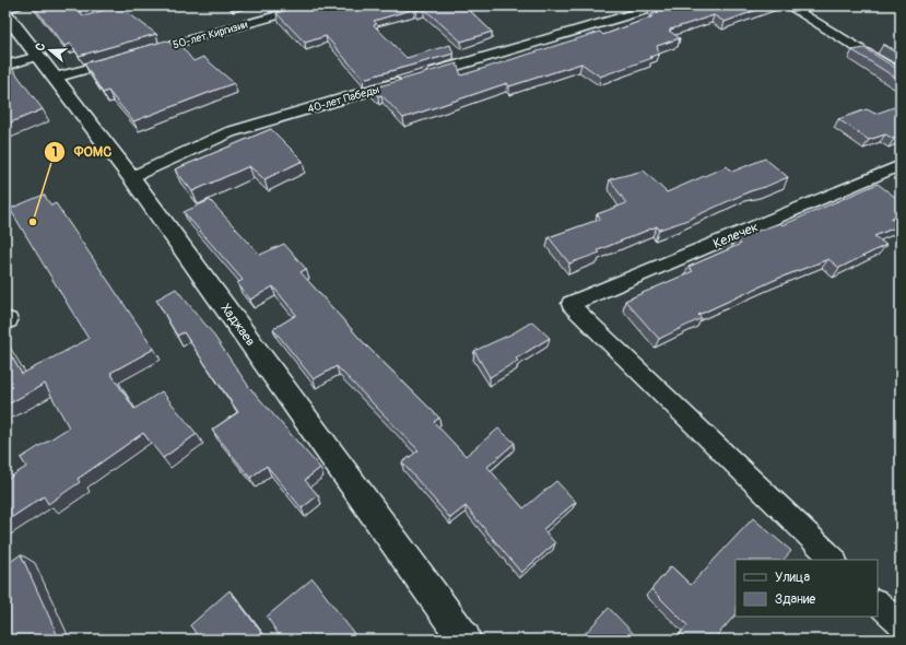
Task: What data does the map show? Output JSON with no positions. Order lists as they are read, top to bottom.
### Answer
{
  "streets": {
    "street": [
      "50-лет Киргизии",
      "40-лет Пабеды",
      "Келечек",
      "Хаджаев"
    ]
  },
  "crossings": [
    ["40-лет Пабеды", "Хаджаев"]
  ],
  "places": ["ФОМС"],
  "legend": ["Улица", "Здание"],
  "north": "left"
}
